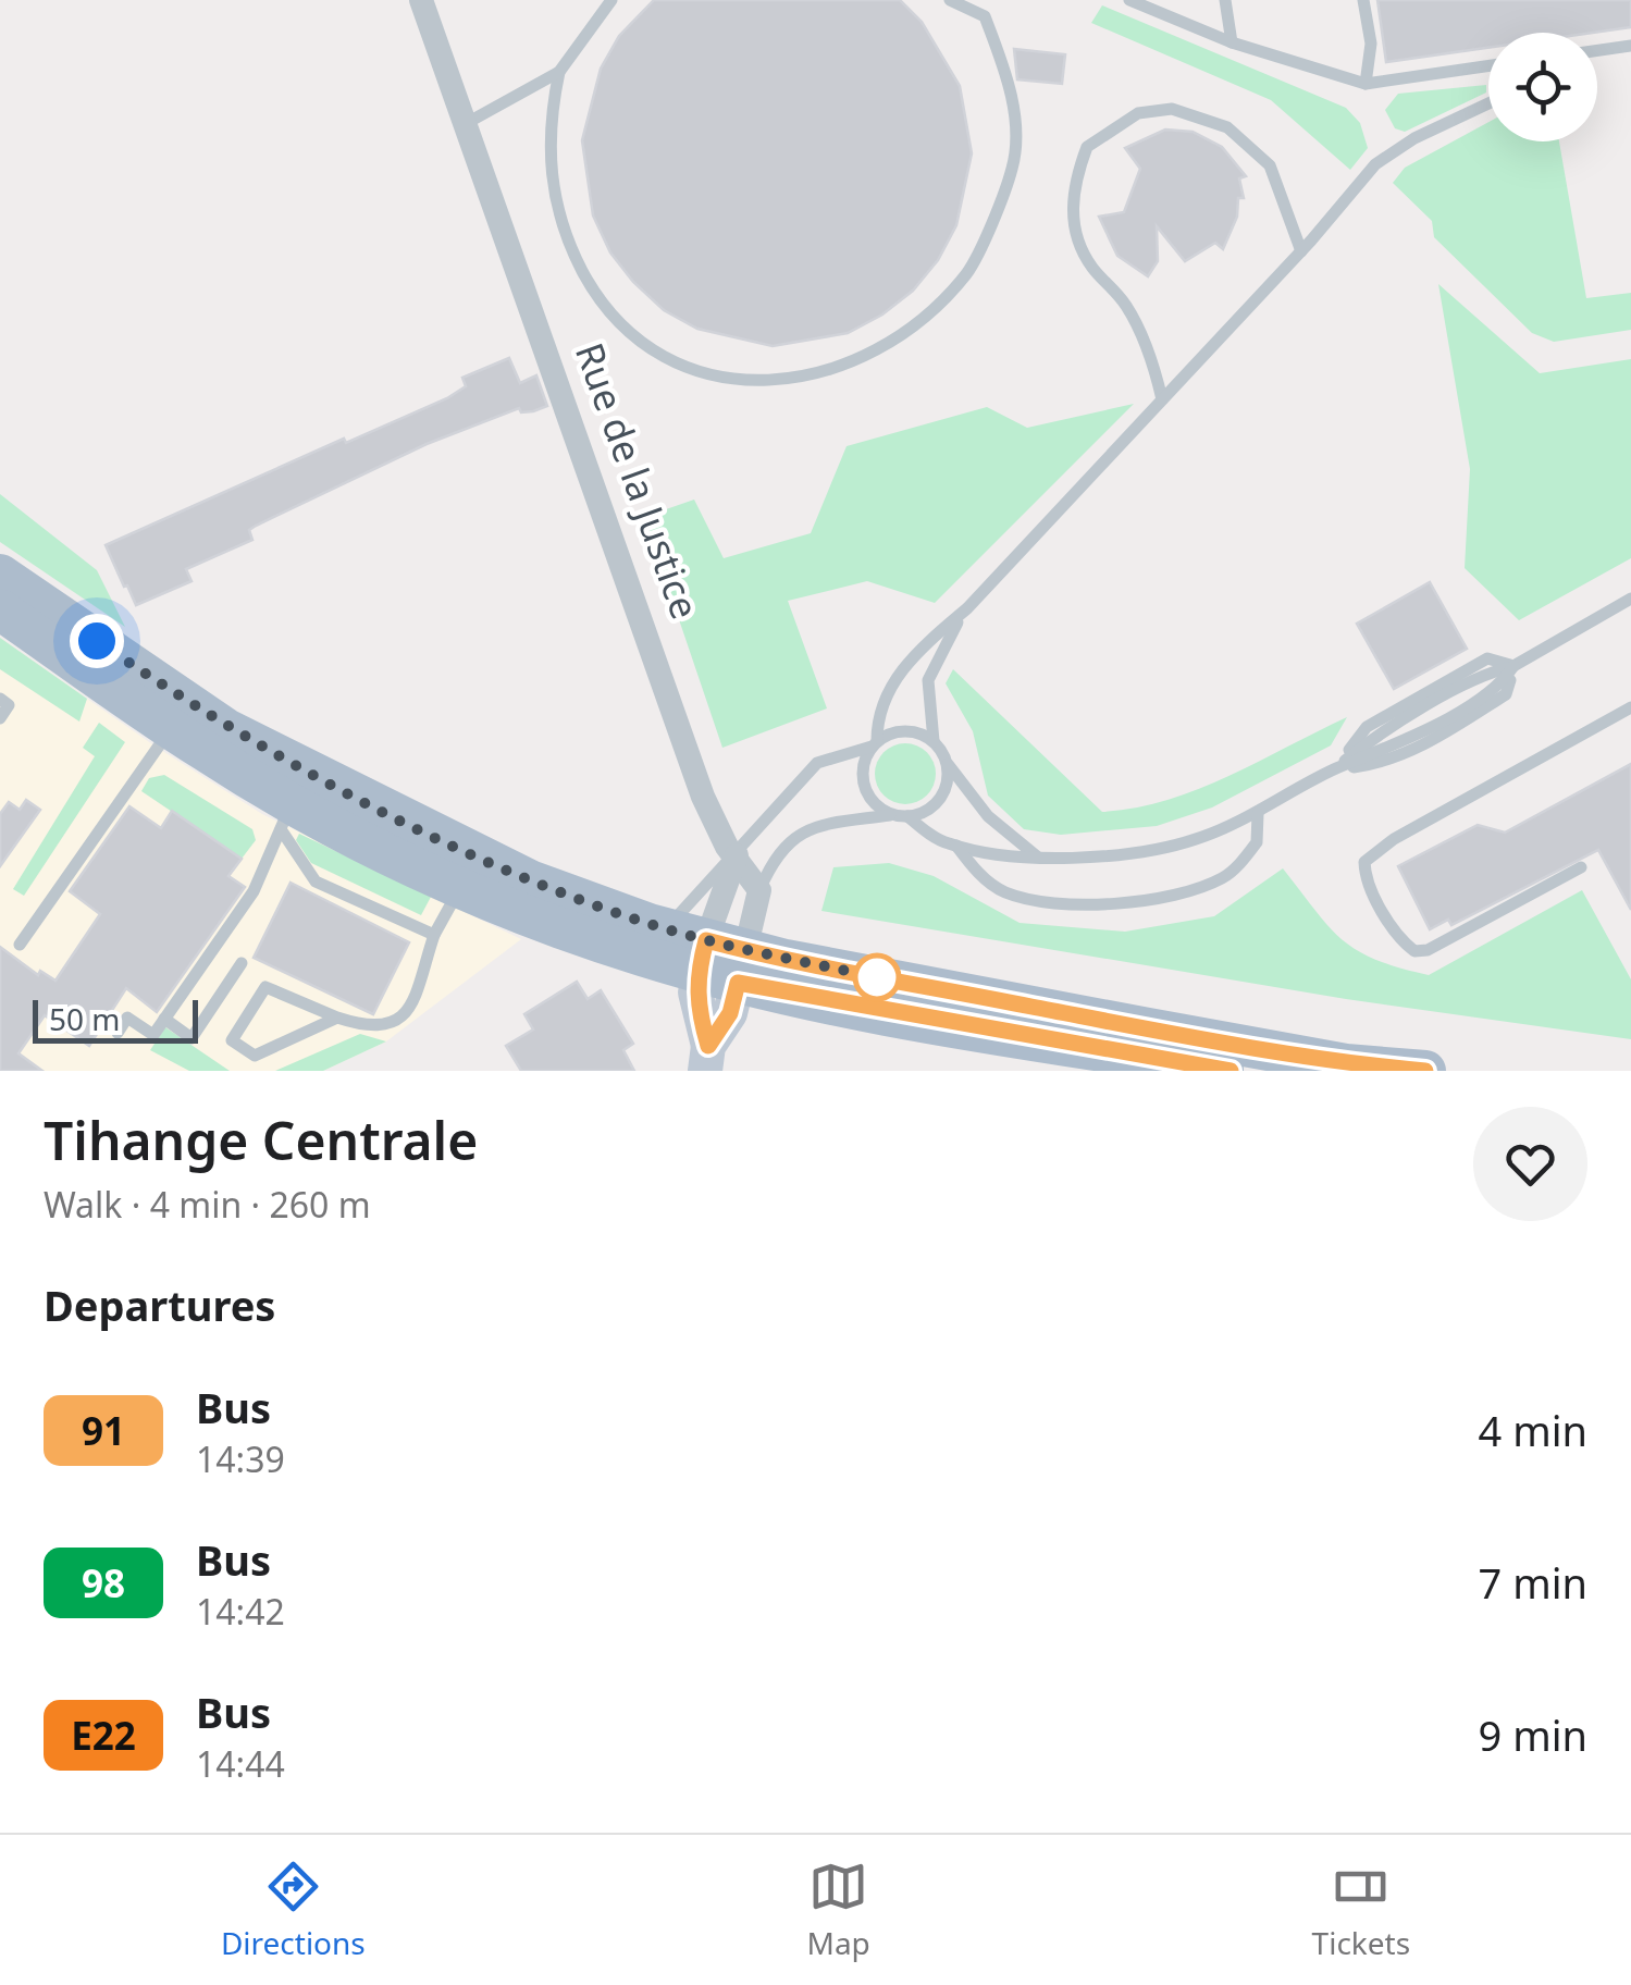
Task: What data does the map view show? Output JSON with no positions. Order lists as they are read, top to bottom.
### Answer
{
  "streets": {
    "street": ["Rue de la Justice"]
  },
  "lines": ["bus line 91"],
  "scale_bar": "50 m",
  "page": {
    "scale": "50 m",
    "heading": [
      ["Tihange Centrale", "Walk · 4 min · 260 m"],
      "Departures"
    ],
    "list": [
      {
        "mark": "91",
        "name": "Bus",
        "note": "14:39",
        "value": "4 min"
      },
      {
        "mark": "98",
        "name": "Bus",
        "note": "14:42",
        "value": "7 min"
      },
      {
        "mark": "E22",
        "name": "Bus",
        "note": "14:44",
        "value": "9 min"
      }
    ],
    "tabs": ["Directions", "Map", "Tickets"]
  }
}
